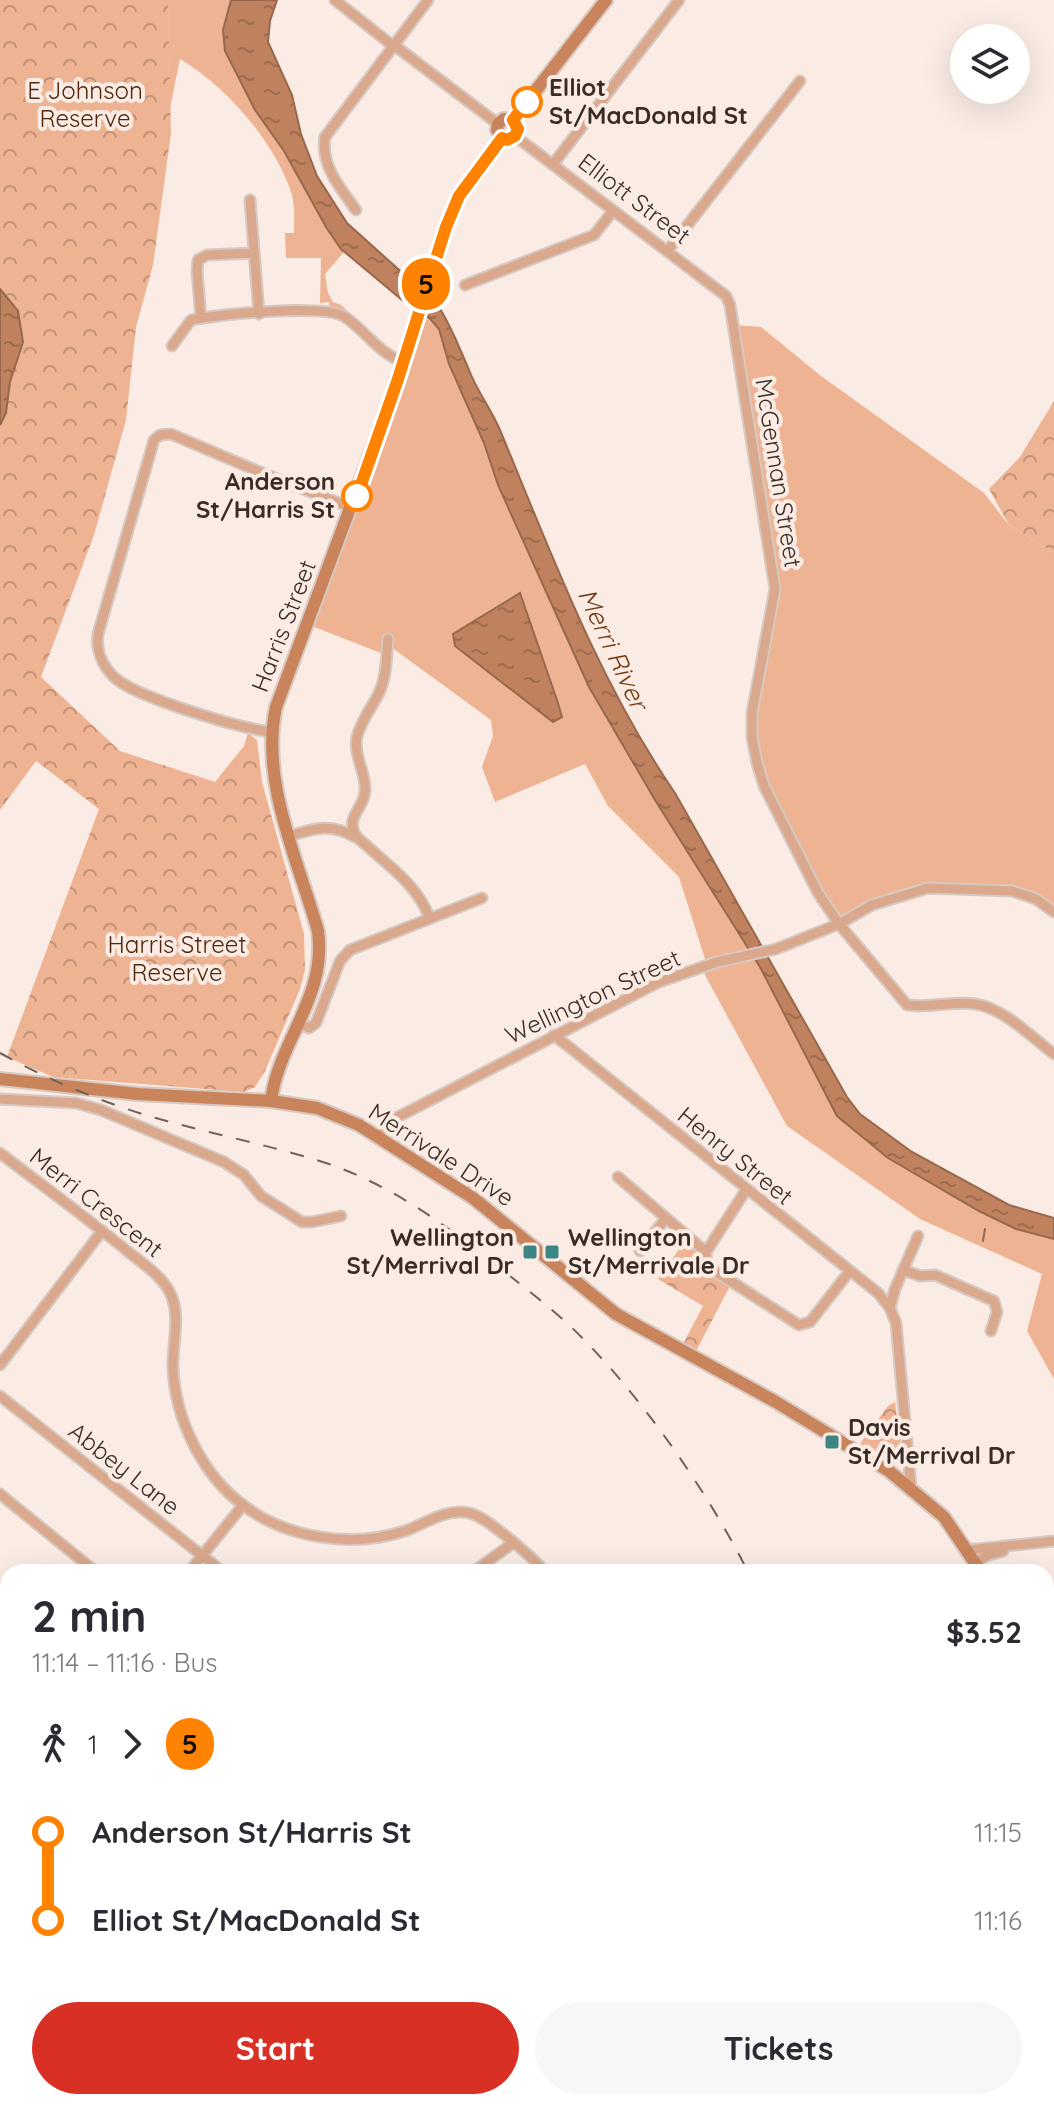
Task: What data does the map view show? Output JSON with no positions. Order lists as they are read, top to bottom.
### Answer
{
  "streets": {
    "street": [
      "Elliott Street",
      "McGennan Street",
      "Harris Street",
      "Wellington Street",
      "Merrivale Drive",
      "Henry Street",
      "Merri Crescent",
      "Abbey Lane"
    ]
  },
  "crossings": [
    ["Elliott Street", "McGennan Street"],
    ["Elliott Street", "Harris Street"],
    ["McGennan Street", "Wellington Street"],
    ["Harris Street", "Merrivale Drive"],
    ["Wellington Street", "Merrivale Drive"],
    ["Wellington Street", "Henry Street"]
  ],
  "water": ["Merri River"],
  "parks": ["E Johnson Reserve", "Harris Street Reserve"],
  "places": {
    "other": ["Elliot St/MacDonald St", "Anderson St/Harris St"],
    "transit": ["Wellington St/Merrival Dr", "Wellington St/Merrivale Dr", "Davis St/Merrival Dr"]
  },
  "lines": ["bus line 5"],
  "page": {
    "on_map": "5",
    "heading": ["2 min", "11:14 – 11:16 · Bus", "$3.52"],
    "legs": ["1", "5"],
    "list": [
      {
        "name": "Anderson St/Harris St",
        "value": "11:15"
      },
      {
        "name": "Elliot St/MacDonald St",
        "value": "11:16"
      }
    ],
    "buttons": ["Start", "Tickets"]
  }
}
